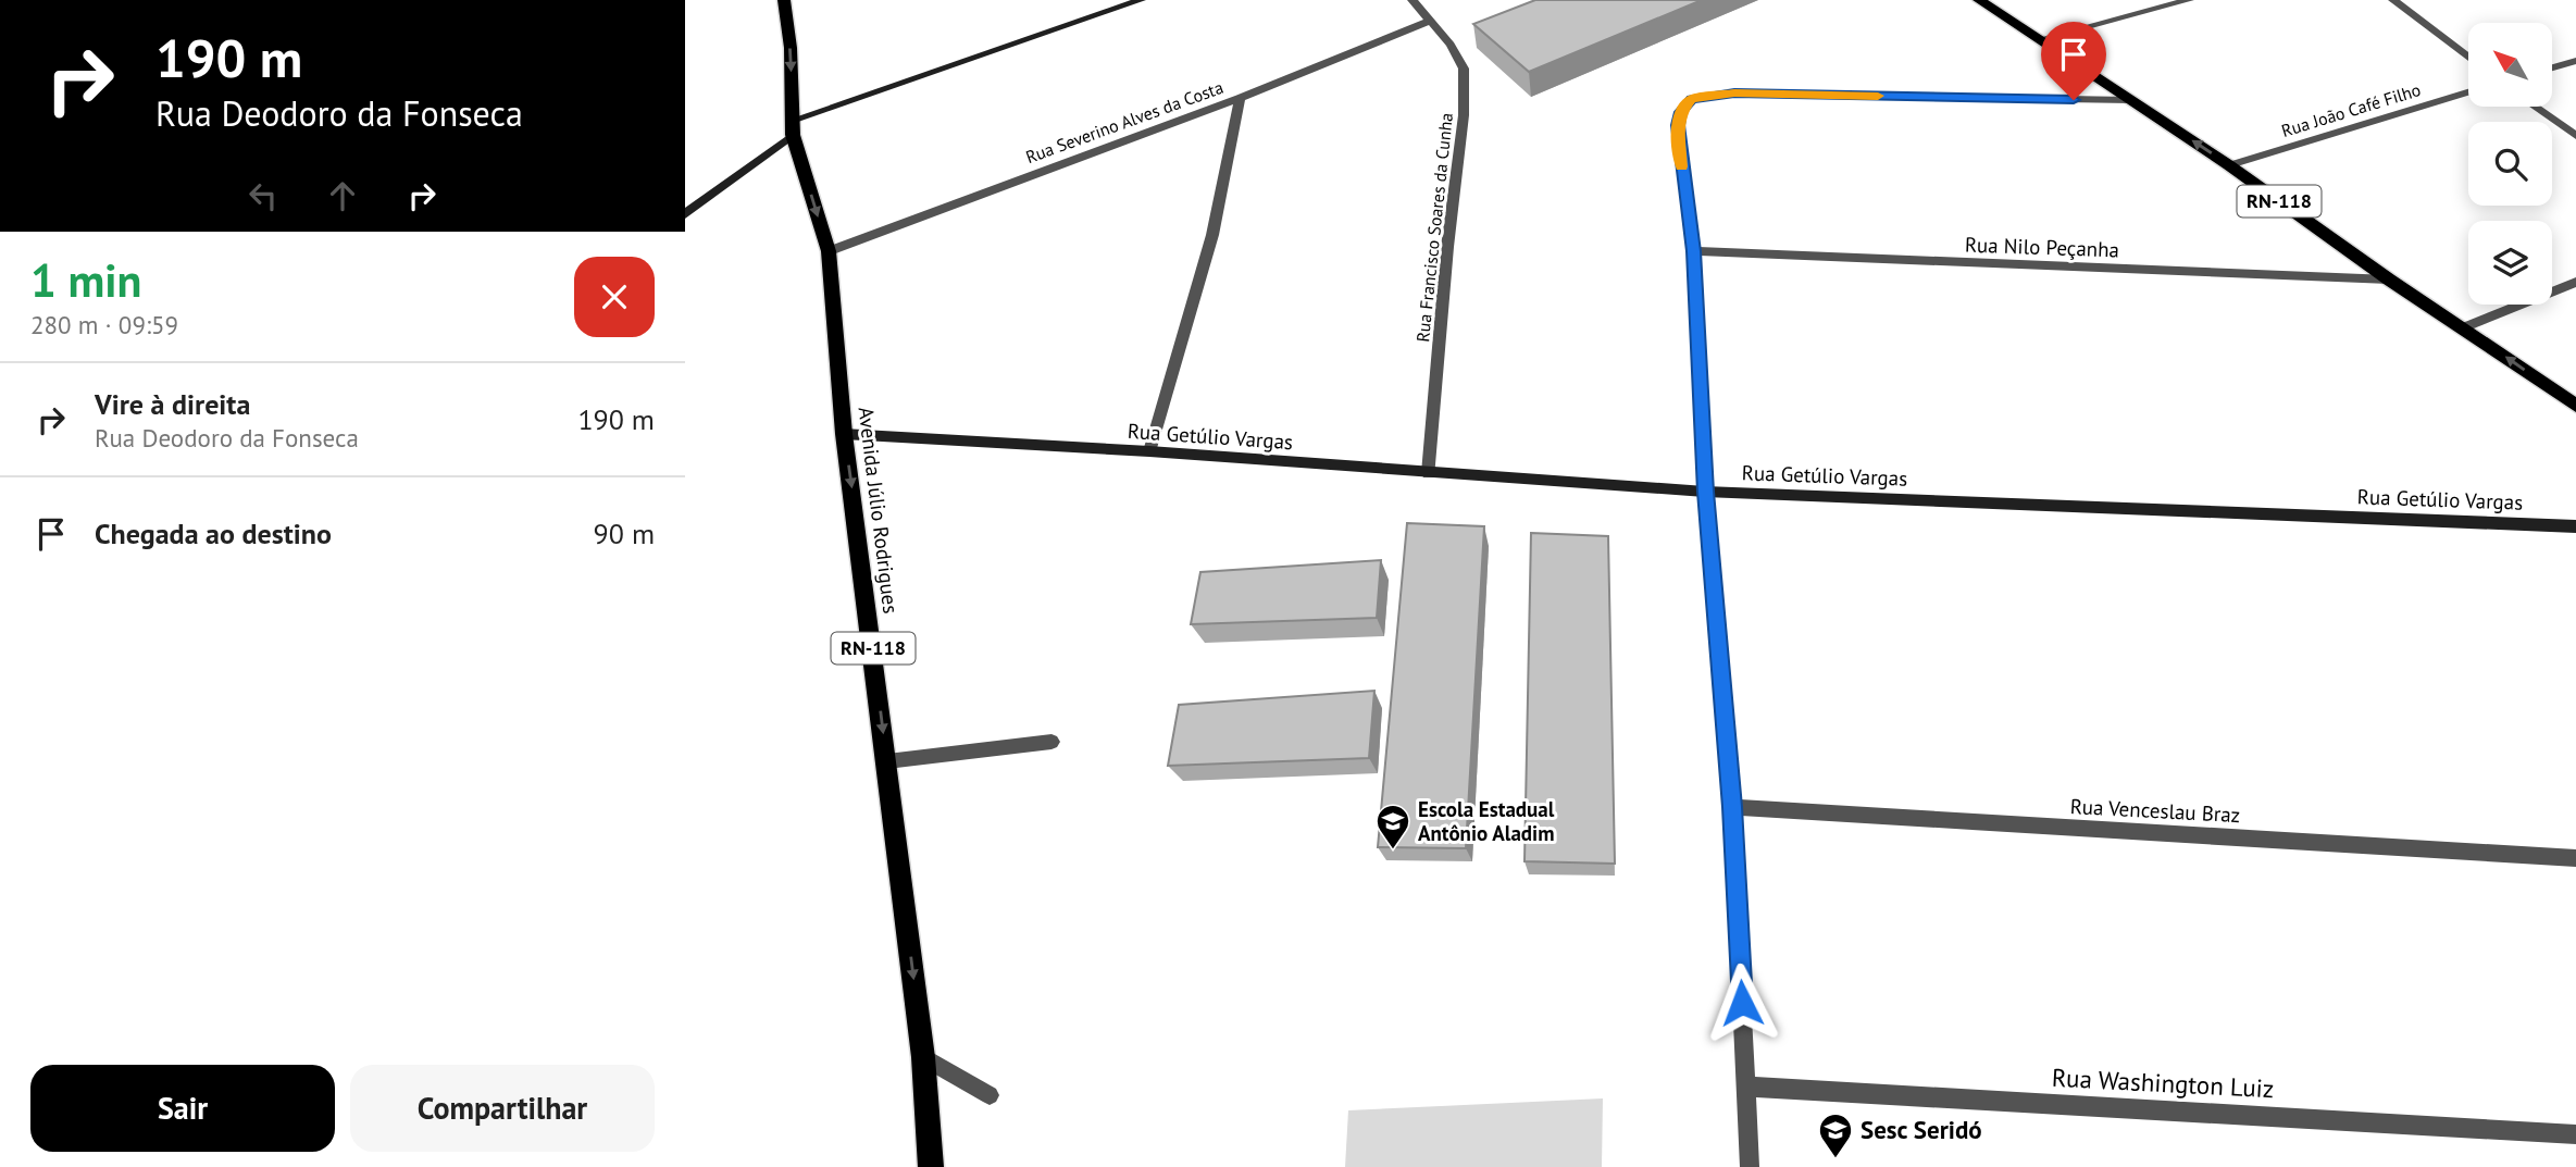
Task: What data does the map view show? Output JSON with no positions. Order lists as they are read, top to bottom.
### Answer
{
  "streets": {
    "main road": ["RN-118", "Avenida Júlio Rodrigues"],
    "street": [
      "Rua João Café Filho",
      "Rua Severino Alves da Costa",
      "Rua Francisco Soares da Cunha",
      "Rua Nilo Peçanha",
      "Rua Getúlio Vargas",
      "Rua Venceslau Braz",
      "Rua Washington Luiz"
    ]
  },
  "crossings": [
    ["Rua João Café Filho", "RN-118"],
    ["Rua Severino Alves da Costa", "Rua Francisco Soares da Cunha"],
    ["Rua Severino Alves da Costa", "Avenida Júlio Rodrigues"],
    ["RN-118", "Rua Nilo Peçanha"],
    ["RN-118", "Avenida Júlio Rodrigues"],
    ["Rua Francisco Soares da Cunha", "Rua Getúlio Vargas"],
    ["Rua Getúlio Vargas", "Avenida Júlio Rodrigues"]
  ],
  "one_way": ["Avenida Júlio Rodrigues"],
  "places": {
    "school or university": ["Escola Estadual Antônio Aladim", "Sesc Seridó"]
  },
  "north": "top left",
  "page": {
    "turn": ["190 m", "Rua Deodoro da Fonseca"],
    "heading": ["1 min", "280 m · 09:59"],
    "list": [
      {
        "name": "Vire à direita",
        "note": "Rua Deodoro da Fonseca",
        "value": "190 m"
      },
      {
        "name": "Chegada ao destino",
        "value": "90 m"
      }
    ],
    "buttons": ["Sair", "Compartilhar"]
  }
}
